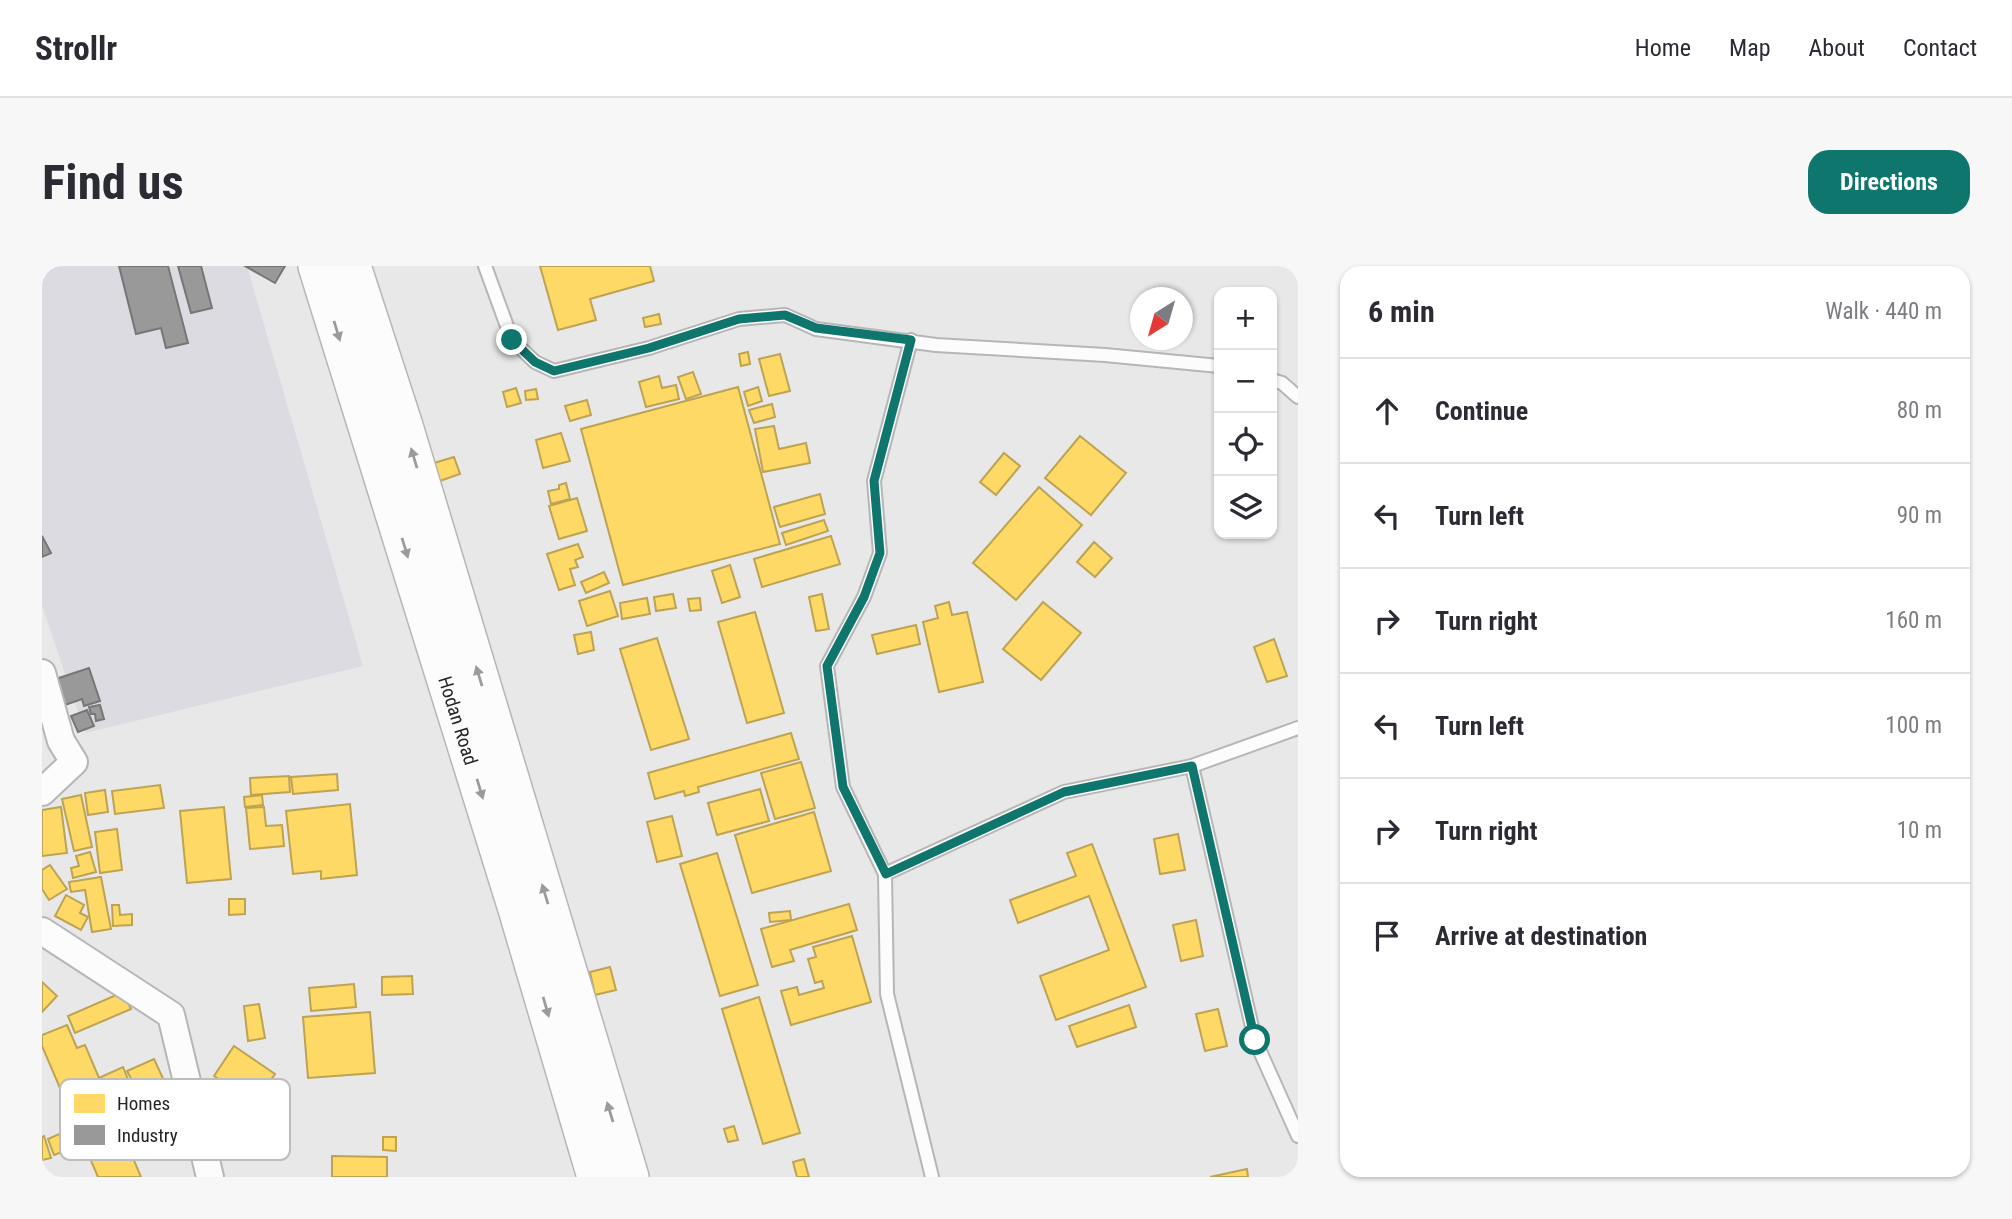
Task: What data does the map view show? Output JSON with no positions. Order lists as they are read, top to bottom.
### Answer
{
  "streets": {
    "main road": ["Hodan Road"]
  },
  "legend": ["Homes", "Industry"],
  "north": "bottom left",
  "page": {
    "header": "Strollr",
    "nav": [
      "Home",
      "Map",
      "About",
      "Contact"
    ],
    "buttons": "Directions",
    "title": "Find us",
    "heading": ["6 min", "Walk · 440 m"],
    "map_buttons": ["+", "−"],
    "list": [
      ["Continue", "80 m"],
      ["Turn left", "90 m"],
      ["Turn right", "160 m"],
      ["Turn left", "100 m"],
      ["Turn right", "10 m"],
      "Arrive at destination"
    ]
  }
}
